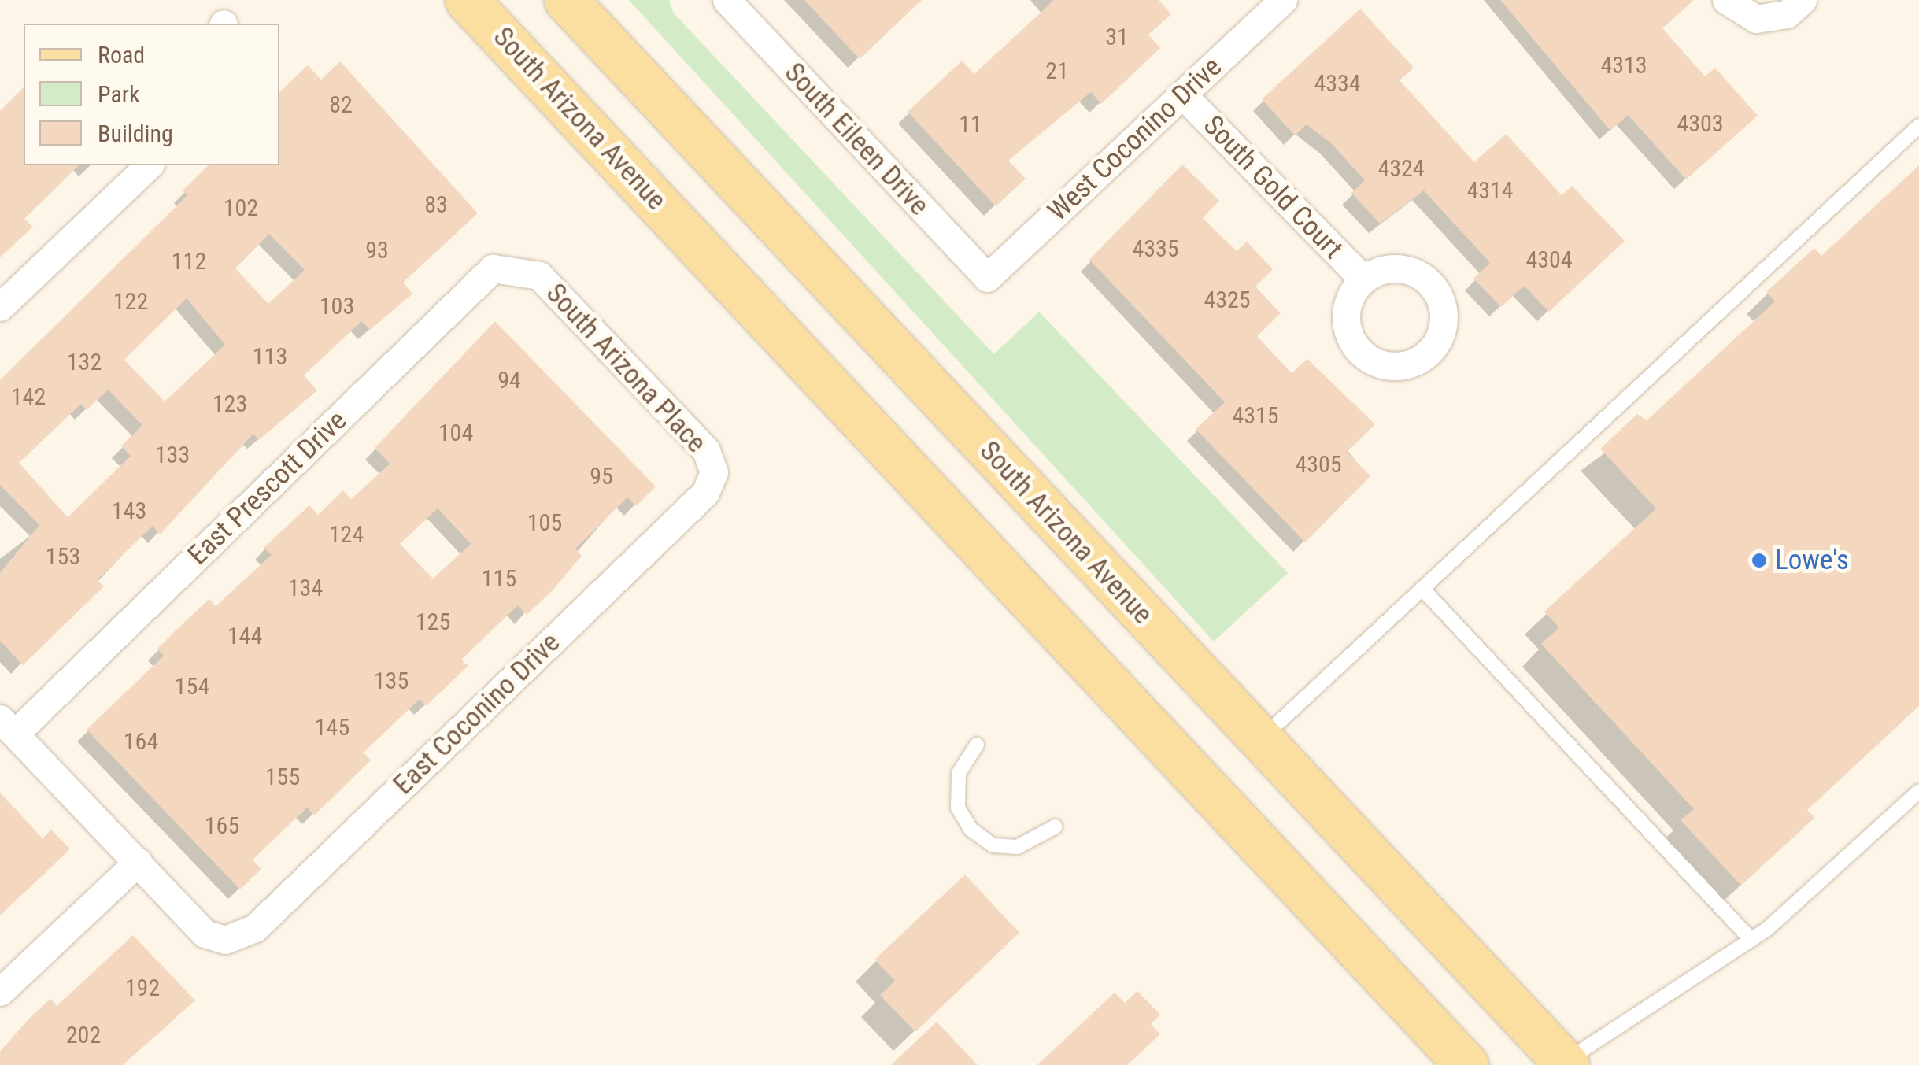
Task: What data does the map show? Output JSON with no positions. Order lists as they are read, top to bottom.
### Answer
{
  "streets": {
    "main road": ["South Arizona Avenue"],
    "street": [
      "South Eileen Drive",
      "West Coconino Drive",
      "South Gold Court",
      "South Arizona Place",
      "East Prescott Drive",
      "East Coconino Drive"
    ]
  },
  "crossings": [
    ["South Eileen Drive", "West Coconino Drive"],
    ["West Coconino Drive", "South Gold Court"],
    ["South Arizona Place", "East Prescott Drive"],
    ["South Arizona Place", "East Coconino Drive"]
  ],
  "places": ["Lowe's"],
  "house_numbers": [
    "31",
    "4313",
    "21",
    "4334",
    "82",
    "4303",
    "11",
    "4324",
    "4314",
    "83",
    "102",
    "4335",
    "93",
    "4304",
    "112",
    "4325",
    "122",
    "103",
    "113",
    "132",
    "94",
    "142",
    "123",
    "4315",
    "104",
    "133",
    "4305",
    "95",
    "143",
    "105",
    "124",
    "153",
    "115",
    "134",
    "125",
    "144",
    "135",
    "154",
    "145",
    "164",
    "155",
    "165",
    "192",
    "202"
  ],
  "legend": ["Road", "Park", "Building"]
}
